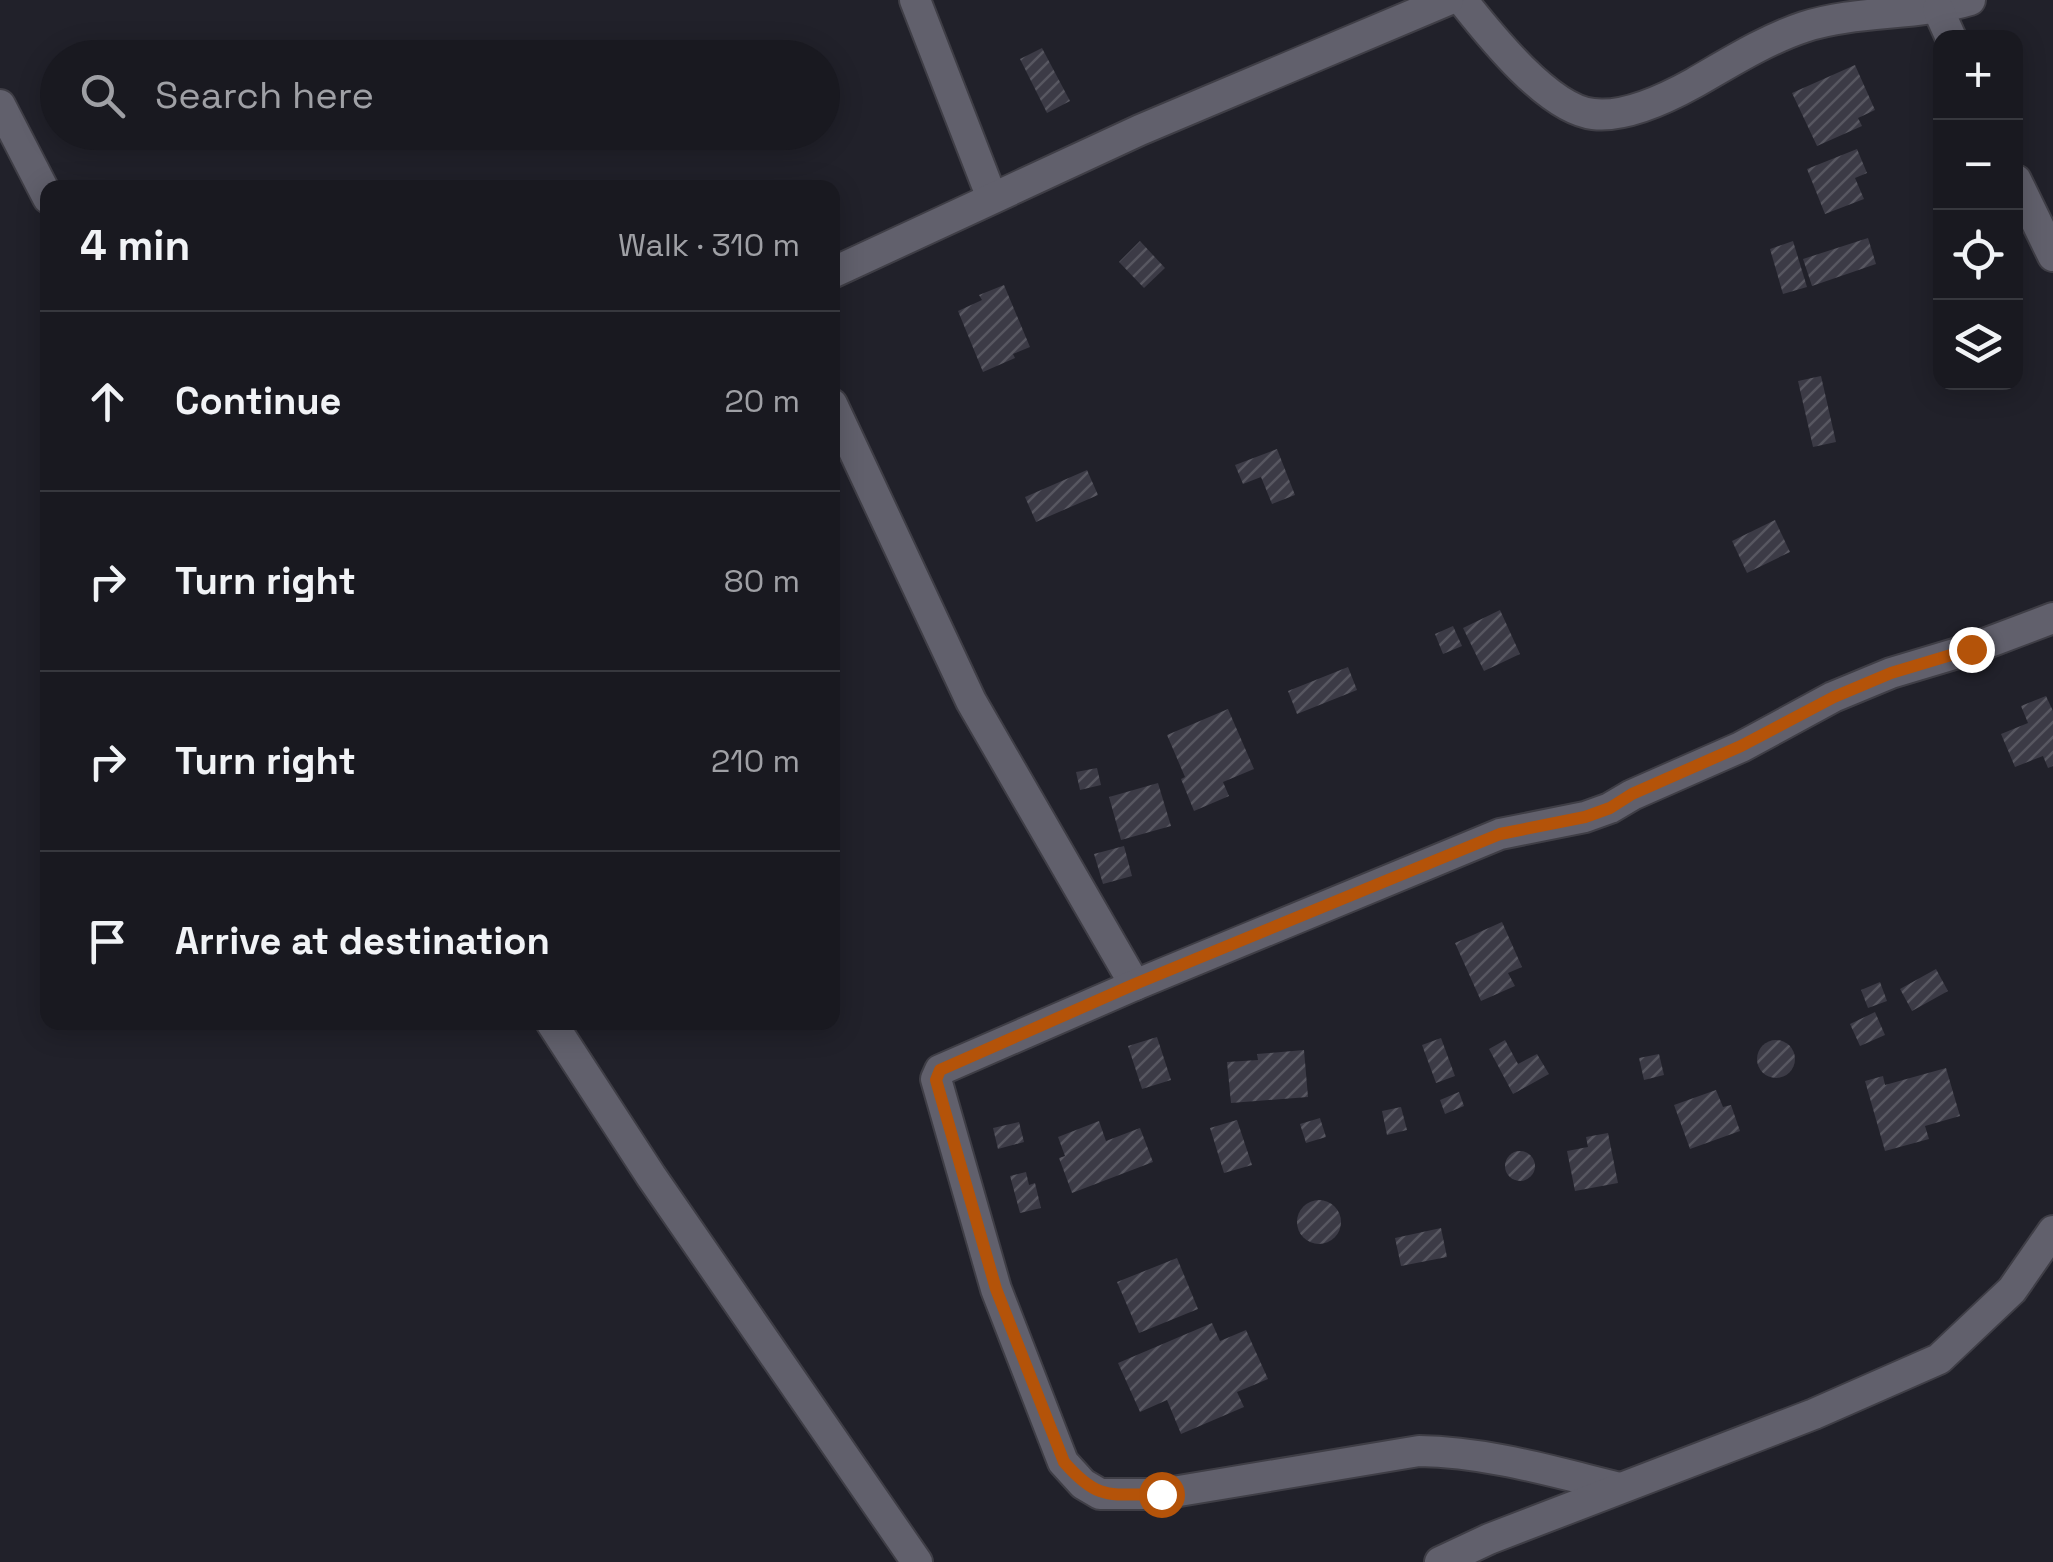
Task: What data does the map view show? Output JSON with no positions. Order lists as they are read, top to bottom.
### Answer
{
  "page": {
    "map_buttons": ["+", "−"],
    "search": "Search here",
    "heading": ["4 min", "Walk · 310 m"],
    "list": [
      ["Continue", "20 m"],
      ["Turn right", "80 m"],
      ["Turn right", "210 m"],
      "Arrive at destination"
    ]
  }
}
